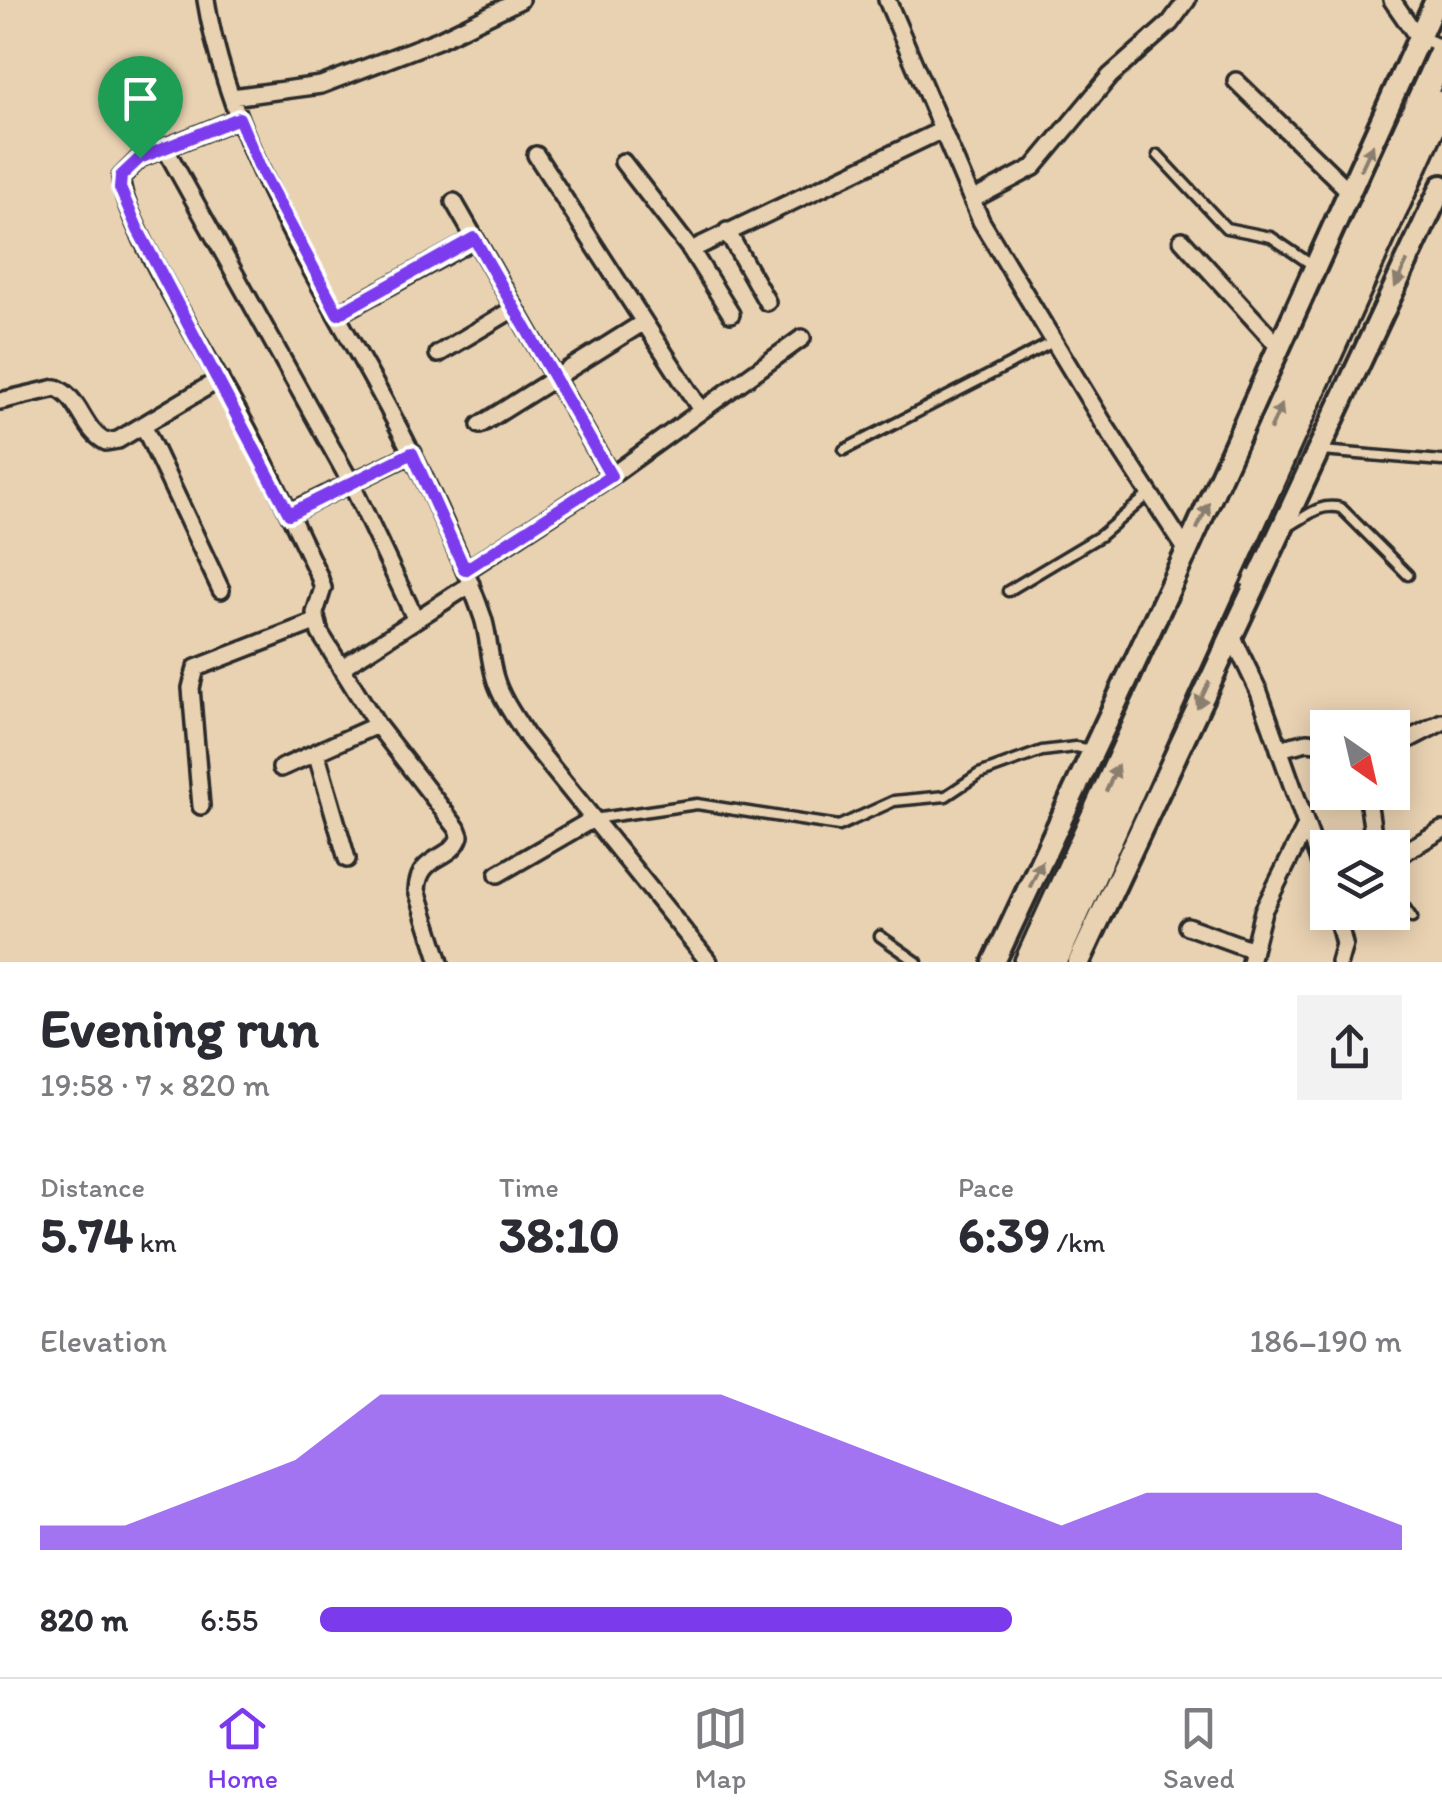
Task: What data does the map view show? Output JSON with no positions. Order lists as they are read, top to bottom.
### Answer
{
  "north": "bottom right",
  "page": {
    "heading": ["Evening run", "19:58 · 7 × 820 m"],
    "stats": [
      ["Distance", "5.74 km"],
      ["Time", "38:10"],
      ["Pace", "6:39 /km"]
    ],
    "chart": ["Elevation", "186–190 m"],
    "list": [
      {
        "name": "820 m",
        "note": "6:55"
      }
    ],
    "tabs": ["Home", "Map", "Saved"]
  }
}
